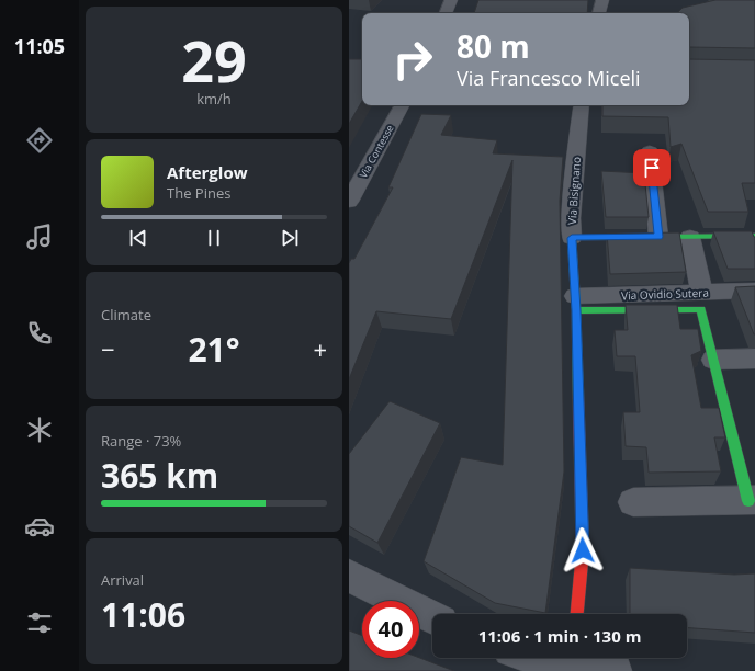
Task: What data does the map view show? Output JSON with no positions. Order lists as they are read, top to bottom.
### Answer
{
  "streets": {
    "street": ["Via Contesse", "Via Bisignano", "Via Ovidio Sutera"]
  },
  "crossings": [
    ["Via Bisignano", "Via Ovidio Sutera"]
  ],
  "page": {
    "tabs": "11:05",
    "tile": [
      ["29", "km/h"],
      "Climate",
      ["Range · 73%", "365 km"],
      ["Arrival", "11:06"]
    ],
    "turn": ["80 m", "Via Francesco Miceli"],
    "song": ["Afterglow", "The Pines"],
    "heat": ["−", "21°", "+"],
    "limit": "40",
    "trip": "11:06 · 1 min · 130 m"
  }
}
